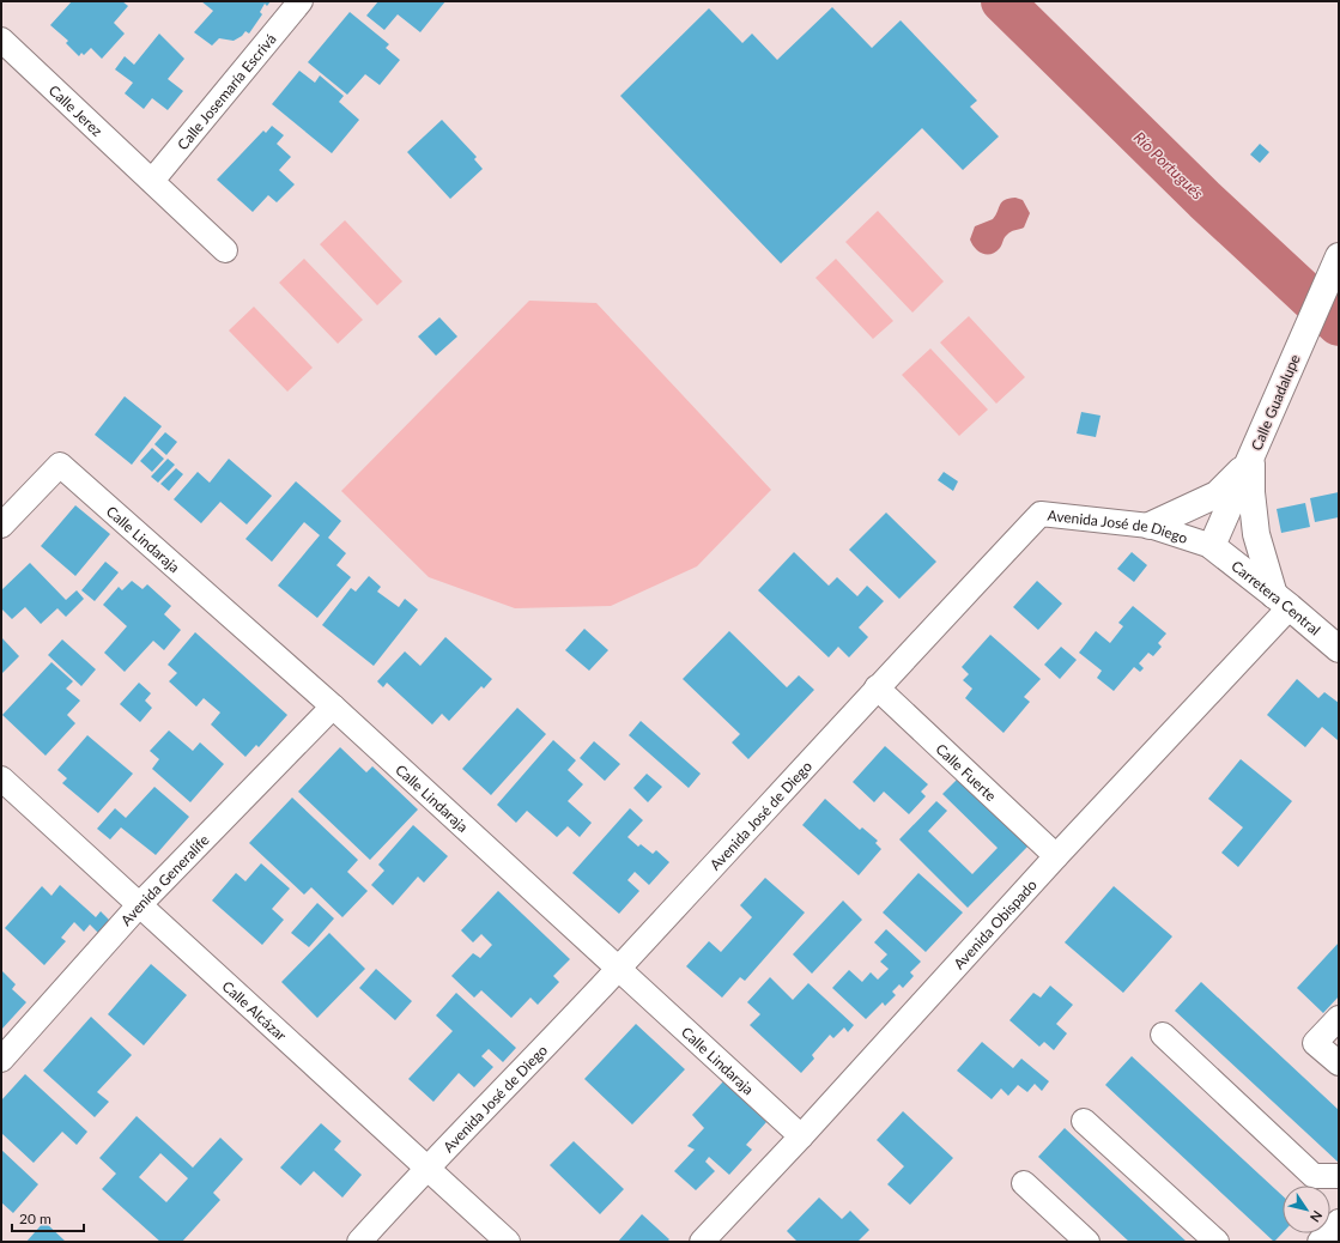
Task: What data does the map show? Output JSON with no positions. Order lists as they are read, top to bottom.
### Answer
{
  "streets": {
    "street": [
      "Calle Josemaría Escrivá",
      "Calle Jerez",
      "Calle Guadalupe",
      "Avenida José de Diego",
      "Calle Lindaraja",
      "Carretera Central",
      "Calle Fuerte",
      "Avenida Generalife",
      "Avenida Obispado",
      "Calle Alcázar"
    ]
  },
  "crossings": [
    ["Calle Josemaría Escrivá", "Calle Jerez"],
    ["Calle Guadalupe", "Avenida José de Diego"],
    ["Calle Guadalupe", "Carretera Central"],
    ["Avenida José de Diego", "Calle Lindaraja"],
    ["Avenida José de Diego", "Carretera Central"],
    ["Avenida José de Diego", "Calle Fuerte"],
    ["Avenida José de Diego", "Calle Alcázar"],
    ["Calle Lindaraja", "Avenida Generalife"],
    ["Calle Lindaraja", "Avenida Obispado"],
    ["Carretera Central", "Avenida Obispado"],
    ["Calle Fuerte", "Avenida Obispado"],
    ["Avenida Generalife", "Calle Alcázar"]
  ],
  "water": ["Río Portugués"],
  "scale_bar": "20 m",
  "north": "bottom right"
}
